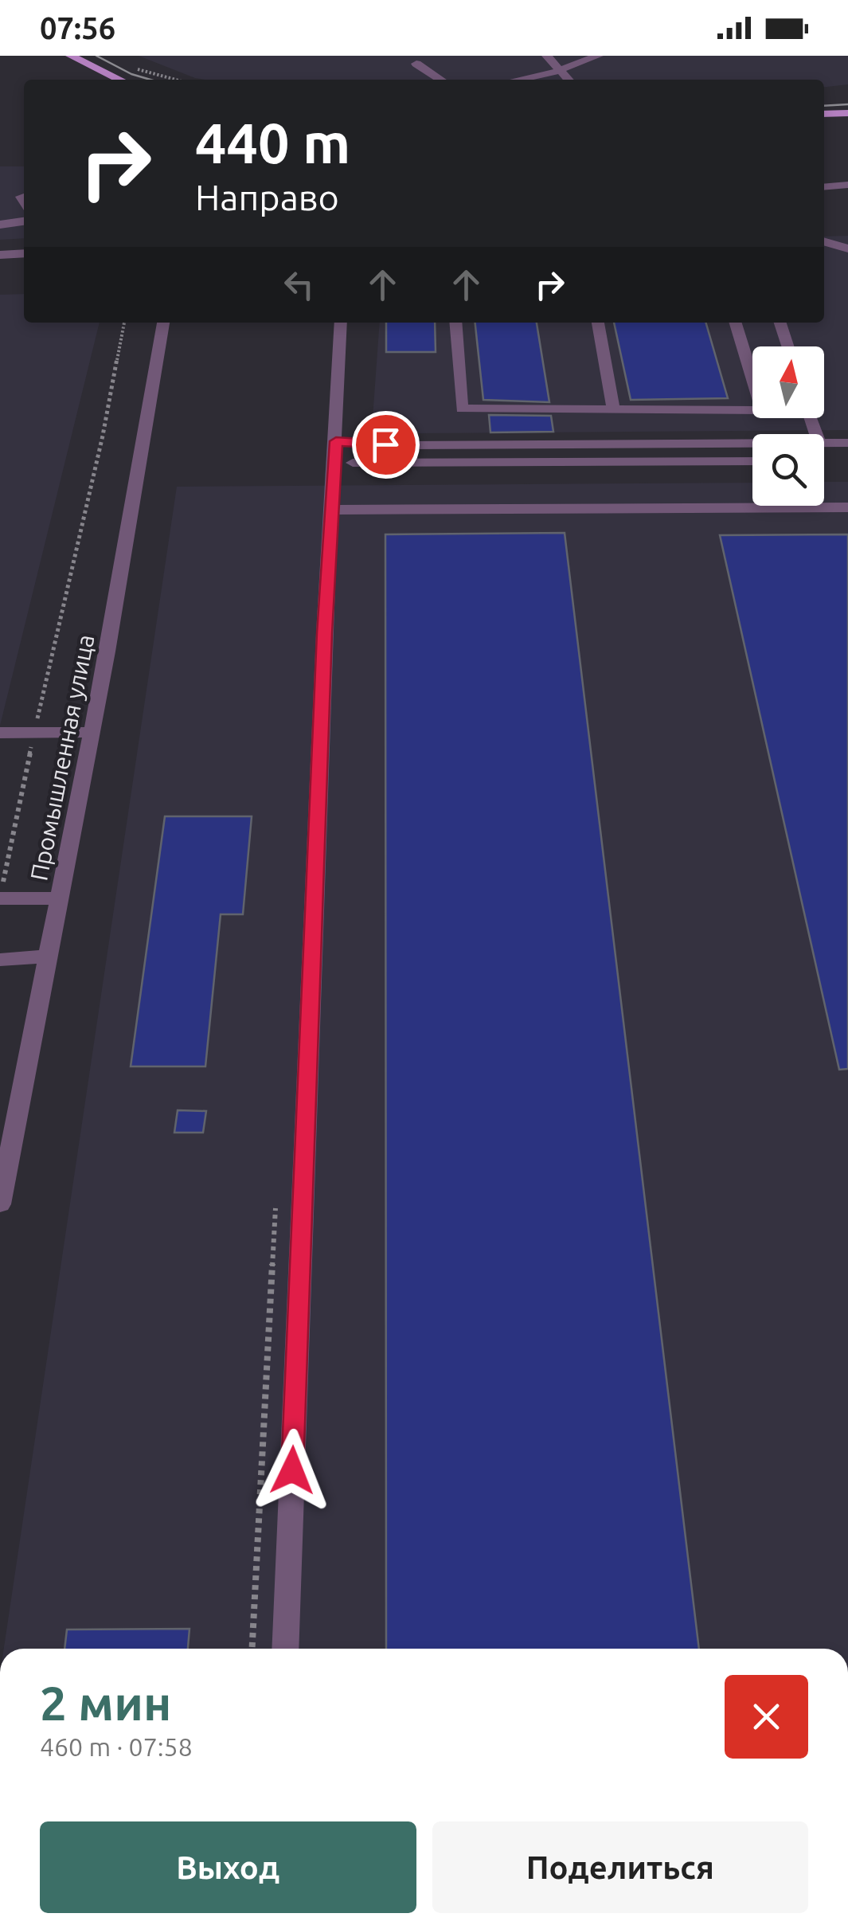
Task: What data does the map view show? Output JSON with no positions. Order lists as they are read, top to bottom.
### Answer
{
  "streets": {
    "street": ["Промышленная улица"]
  },
  "north": "top",
  "page": {
    "status": "07:56",
    "turn": ["440 m", "Направо"],
    "heading": ["2 мин", "460 m · 07:58"],
    "buttons": ["Выход", "Поделиться"]
  }
}
